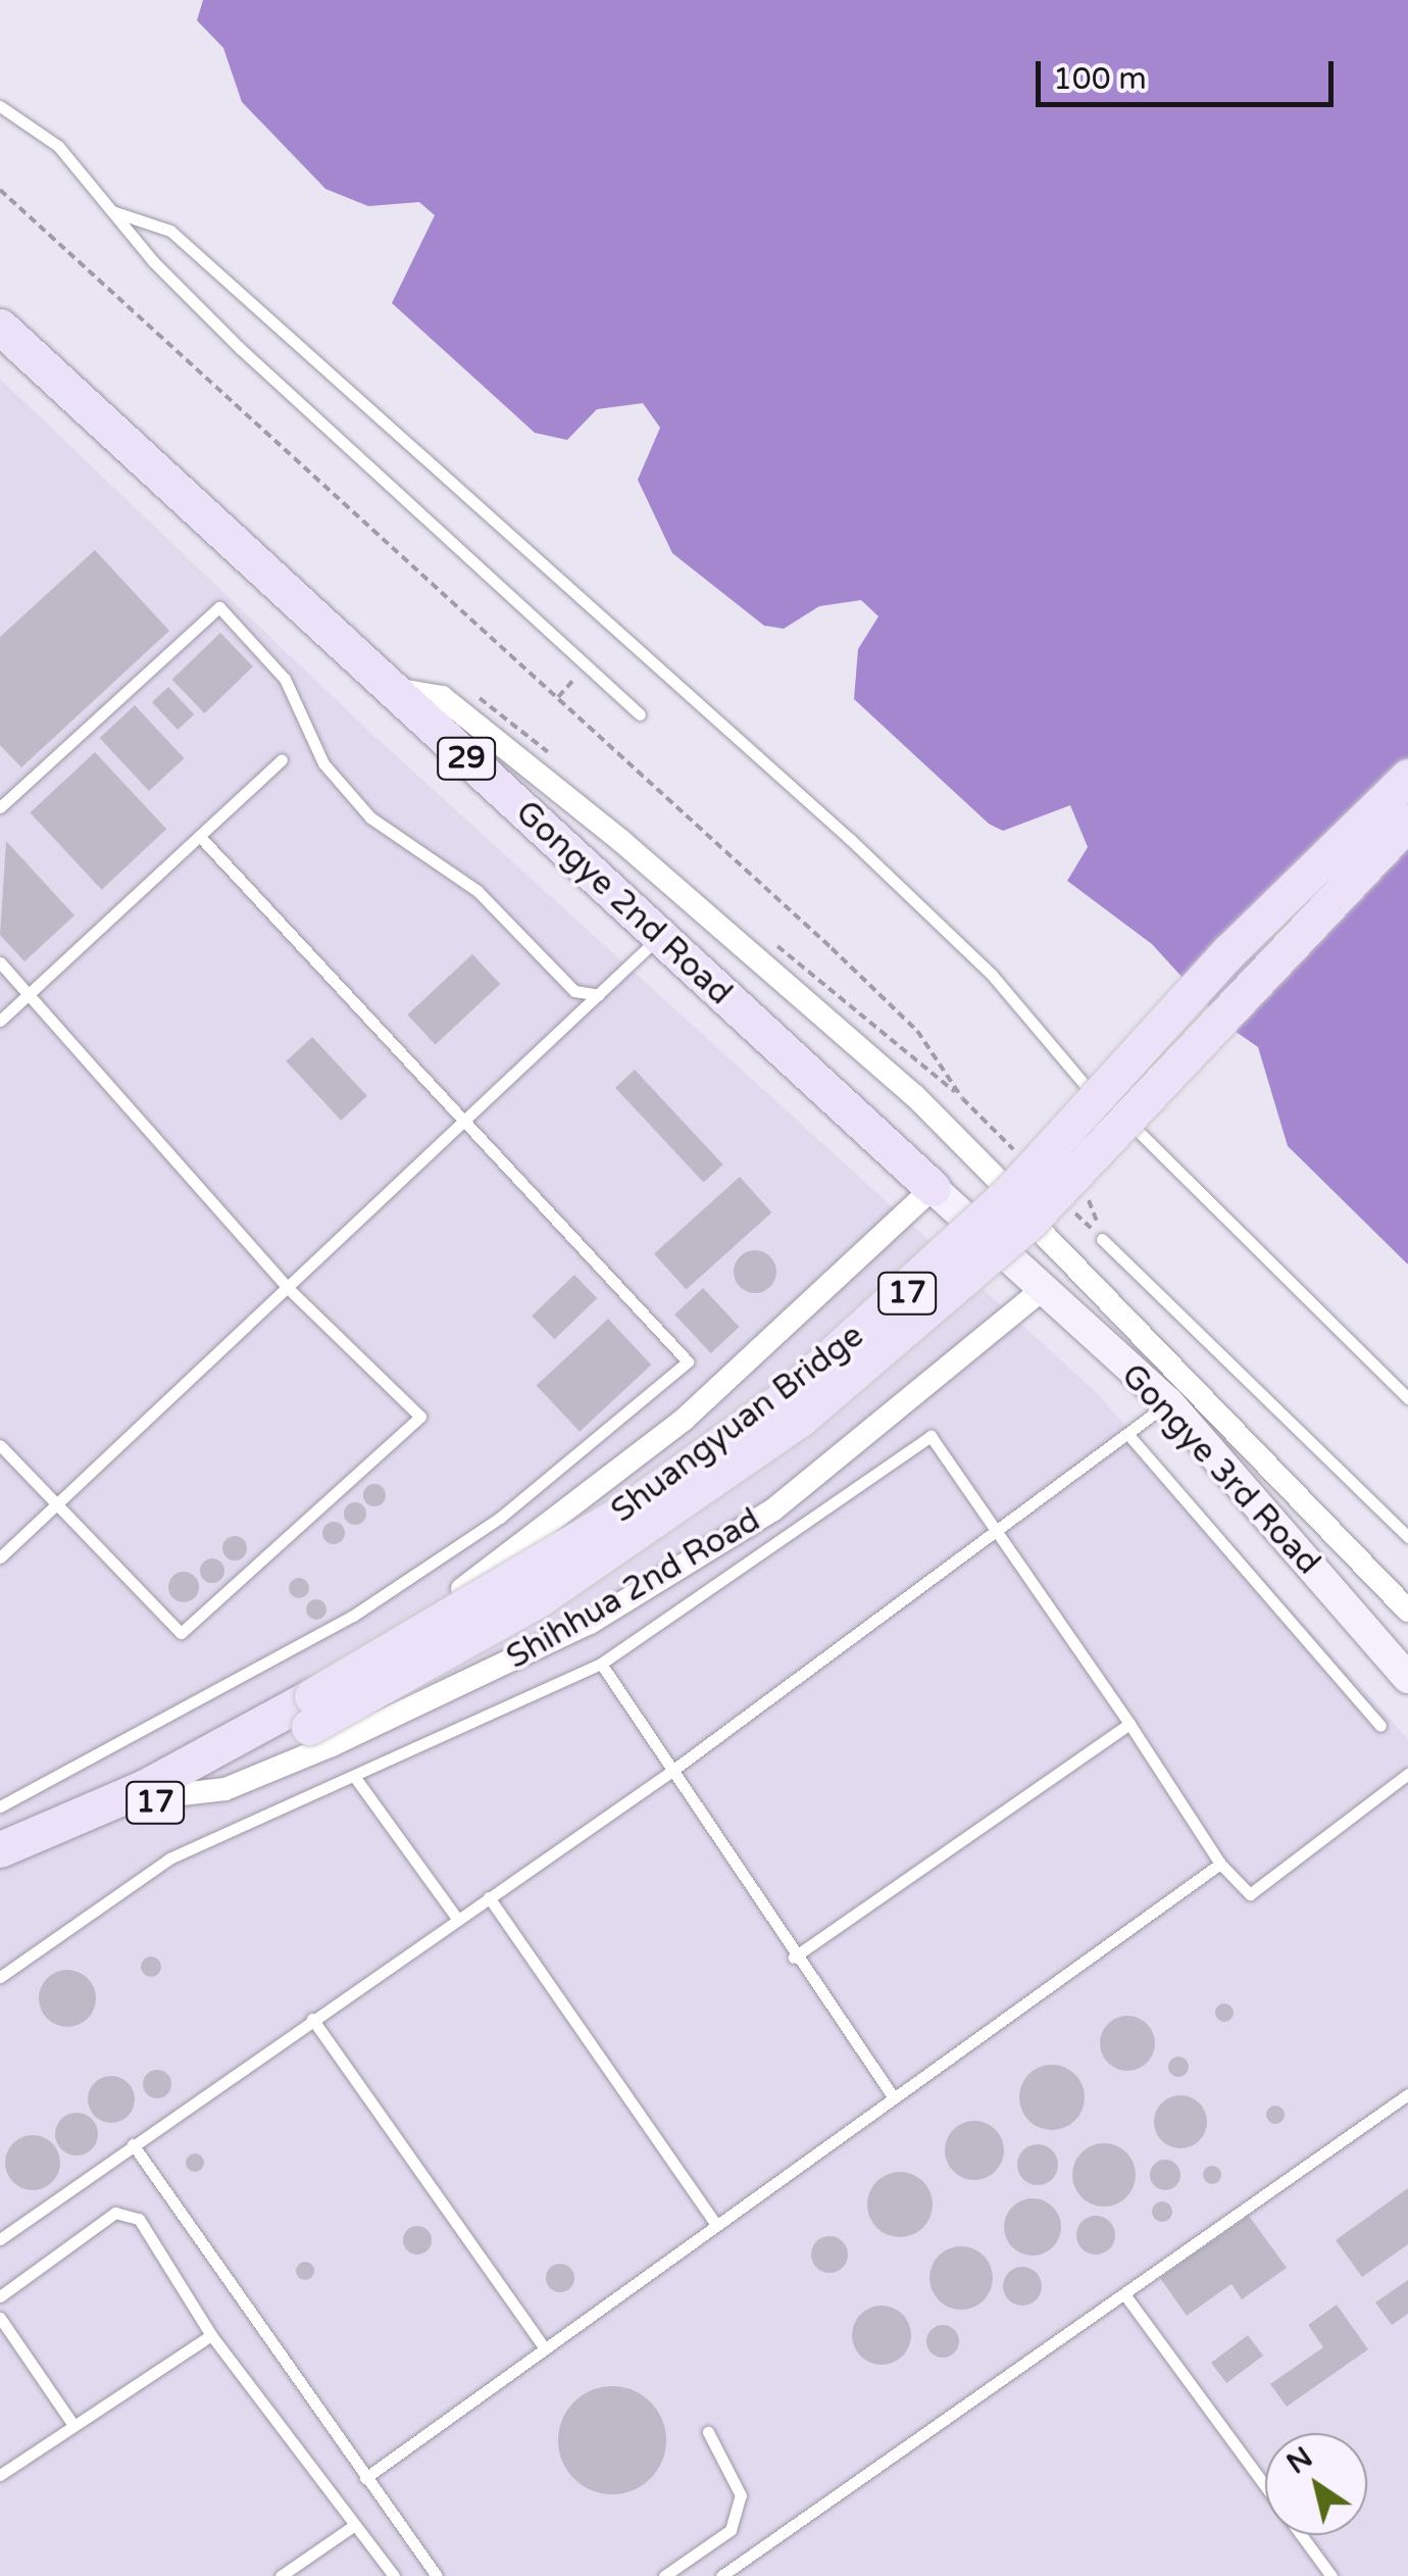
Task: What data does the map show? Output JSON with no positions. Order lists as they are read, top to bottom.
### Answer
{
  "streets": {
    "main road": [
      "29",
      "Gongye 2nd Road",
      "17",
      "Shuangyuan Bridge",
      "Shihhua 2nd Road"
    ],
    "street": ["Gongye 3rd Road"]
  },
  "crossings": [
    ["Gongye 2nd Road", "Gongye 3rd Road"],
    ["Gongye 2nd Road", "Shihhua 2nd Road"],
    ["Shuangyuan Bridge", "Shihhua 2nd Road"],
    ["Gongye 3rd Road", "Shihhua 2nd Road"]
  ],
  "scale_bar": "100 m",
  "north": "top left"
}
